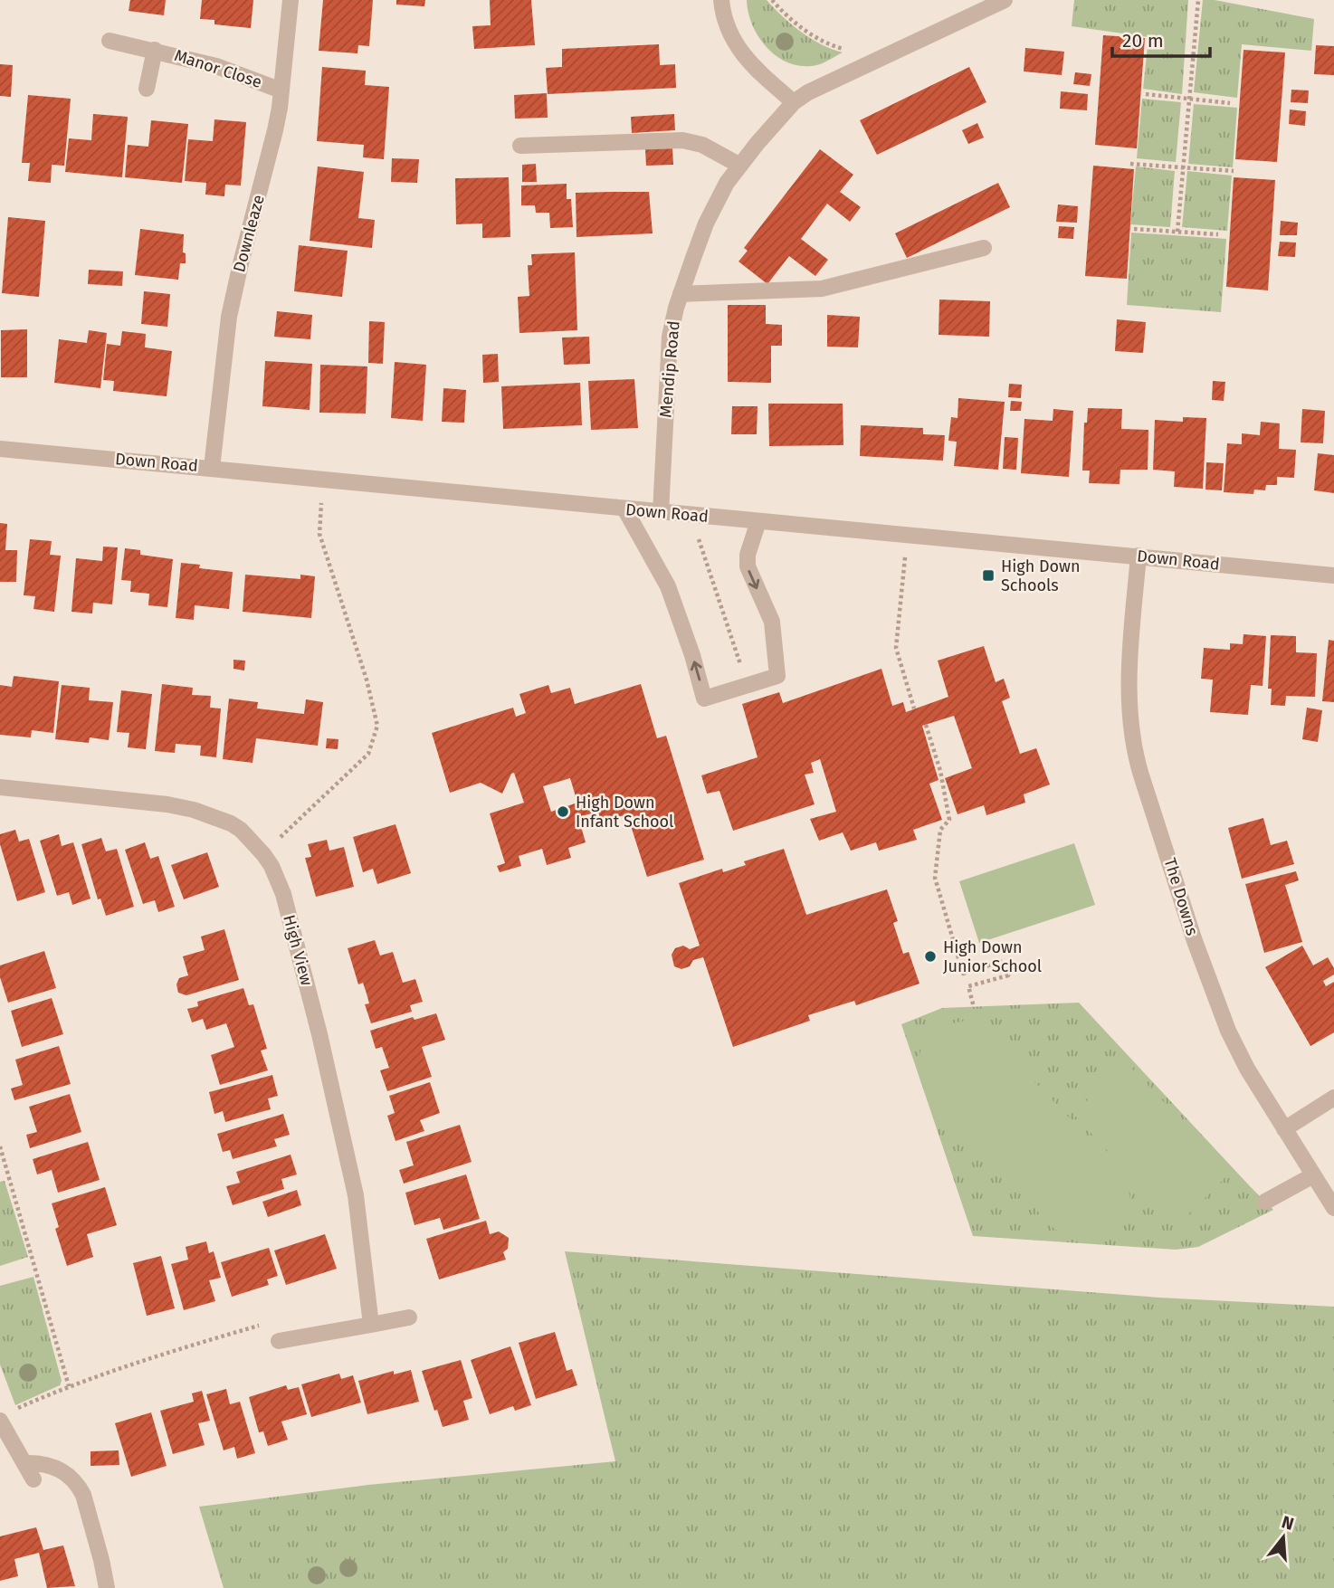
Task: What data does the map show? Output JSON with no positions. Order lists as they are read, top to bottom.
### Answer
{
  "streets": {
    "street": [
      "Manor Close",
      "Downleaze",
      "Mendip Road",
      "Down Road",
      "The Downs",
      "High View"
    ]
  },
  "crossings": [
    ["Manor Close", "Downleaze"],
    ["Downleaze", "Down Road"],
    ["Mendip Road", "Down Road"],
    ["Down Road", "The Downs"]
  ],
  "places": {
    "transit": ["High Down Schools"],
    "other": ["High Down Infant School", "High Down Junior School"]
  },
  "scale_bar": "20 m",
  "north": "top"
}
